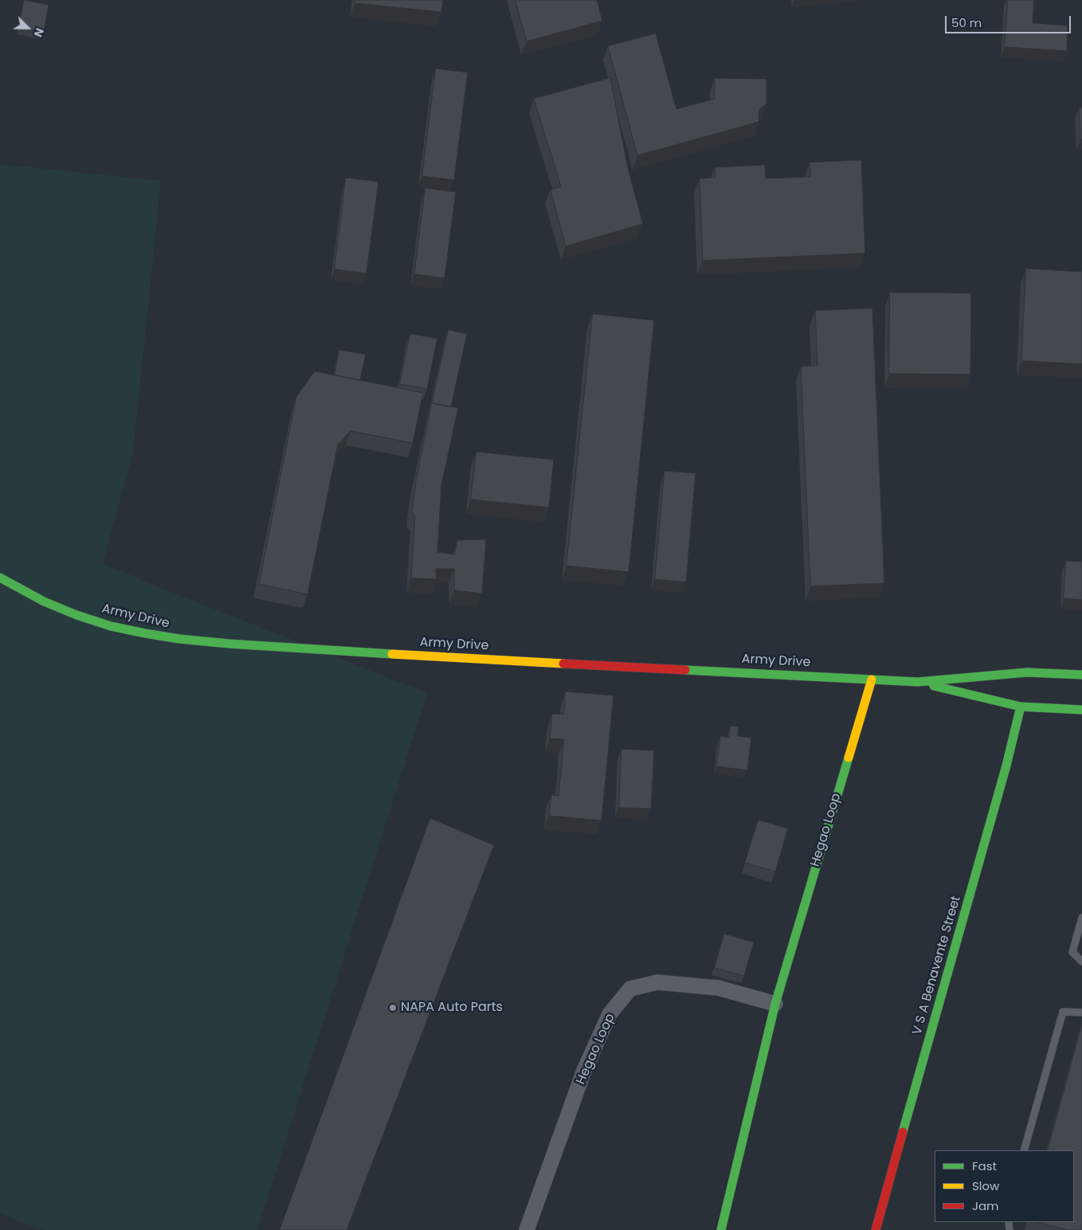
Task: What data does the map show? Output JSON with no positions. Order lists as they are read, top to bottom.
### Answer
{
  "streets": {
    "main road": ["Army Drive", "Hegao Loop", "V S A Benavente Street"]
  },
  "crossings": [
    ["Army Drive", "Hegao Loop"],
    ["Army Drive", "V S A Benavente Street"]
  ],
  "places": ["NAPA Auto Parts"],
  "legend": ["Fast", "Slow", "Jam"],
  "scale_bar": "50 m",
  "north": "bottom right"
}
